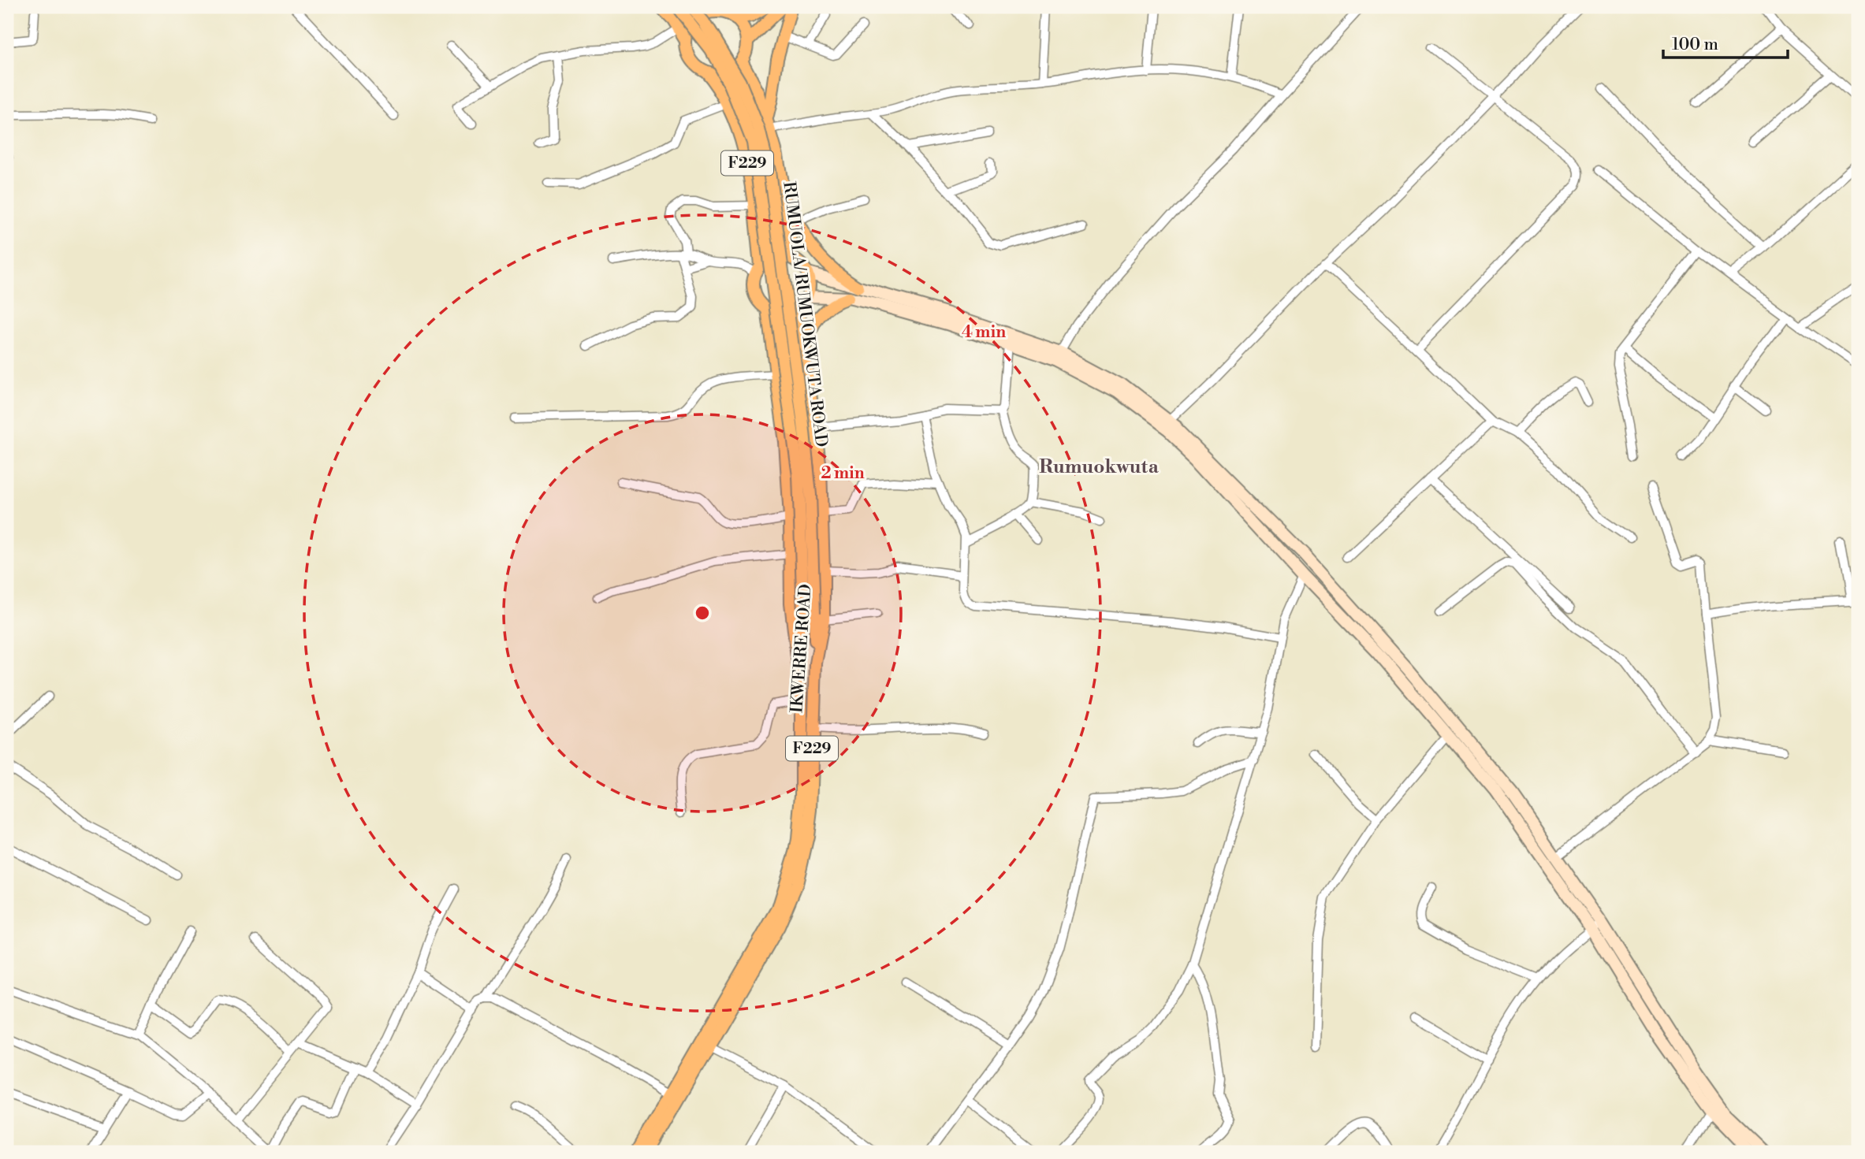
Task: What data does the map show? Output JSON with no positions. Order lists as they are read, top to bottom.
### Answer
{
  "streets": {
    "main road": ["F229", "RUMUOLA/ RUMUOKWUTA ROAD", "IKWERRE ROAD"]
  },
  "crossings": [
    ["F229", "IKWERRE ROAD"],
    ["RUMUOLA/ RUMUOKWUTA ROAD", "IKWERRE ROAD"]
  ],
  "districts": ["Rumuokwuta"],
  "scale_bar": "100 m",
  "rings": ["4 min", "2 min"]
}
